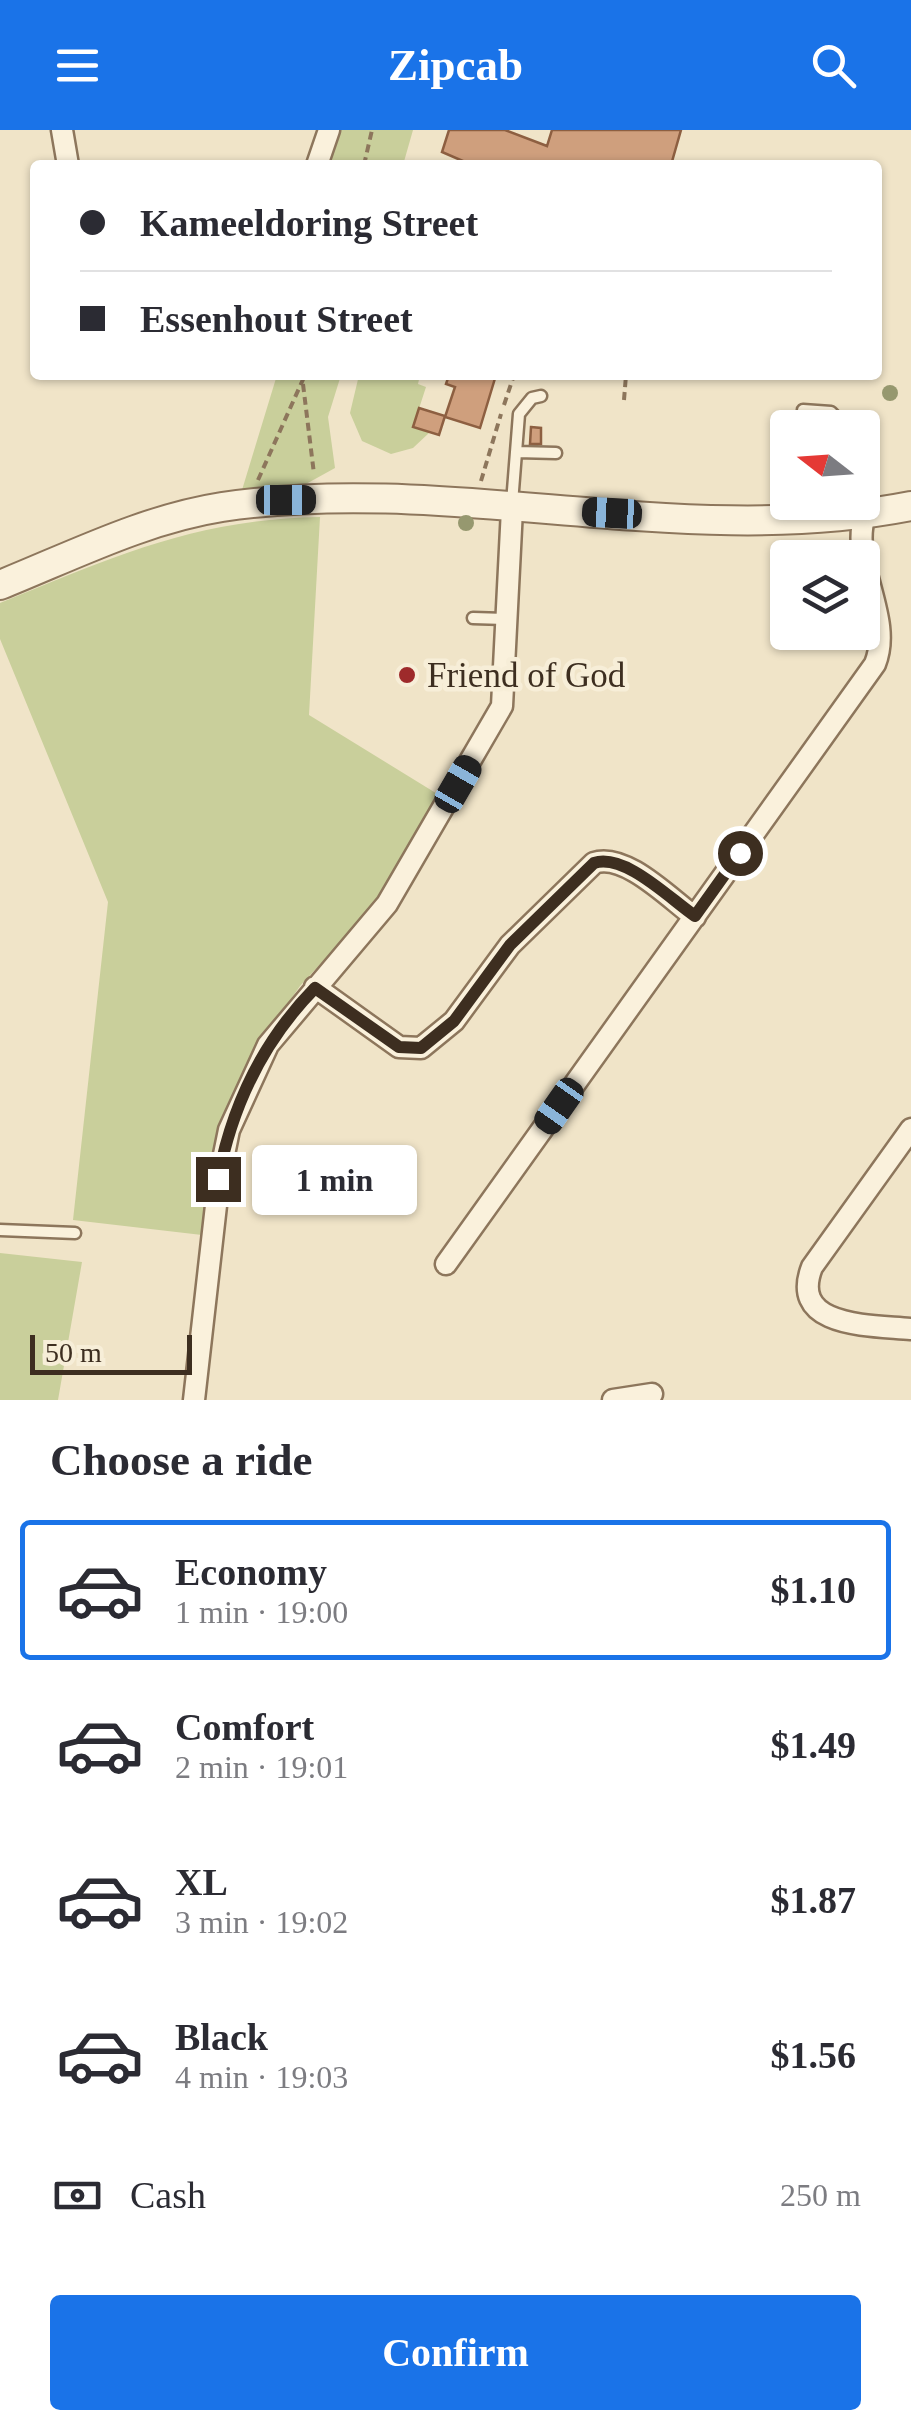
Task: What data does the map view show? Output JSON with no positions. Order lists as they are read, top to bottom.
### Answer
{
  "places": ["Friend of God"],
  "scale_bar": "50 m",
  "north": "left",
  "page": {
    "header": "Zipcab",
    "banner": ["Kameeldoring Street", "Essenhout Street"],
    "bubble": "1 min",
    "scale": "50 m",
    "heading": "Choose a ride",
    "list": [
      {
        "name": "Economy",
        "note": "1 min · 19:00",
        "value": "$1.10"
      },
      {
        "name": "Comfort",
        "note": "2 min · 19:01",
        "value": "$1.49"
      },
      {
        "name": "XL",
        "note": "3 min · 19:02",
        "value": "$1.87"
      },
      {
        "name": "Black",
        "note": "4 min · 19:03",
        "value": "$1.56"
      }
    ],
    "pay": ["Cash", "250 m"],
    "buttons": "Confirm"
  }
}
